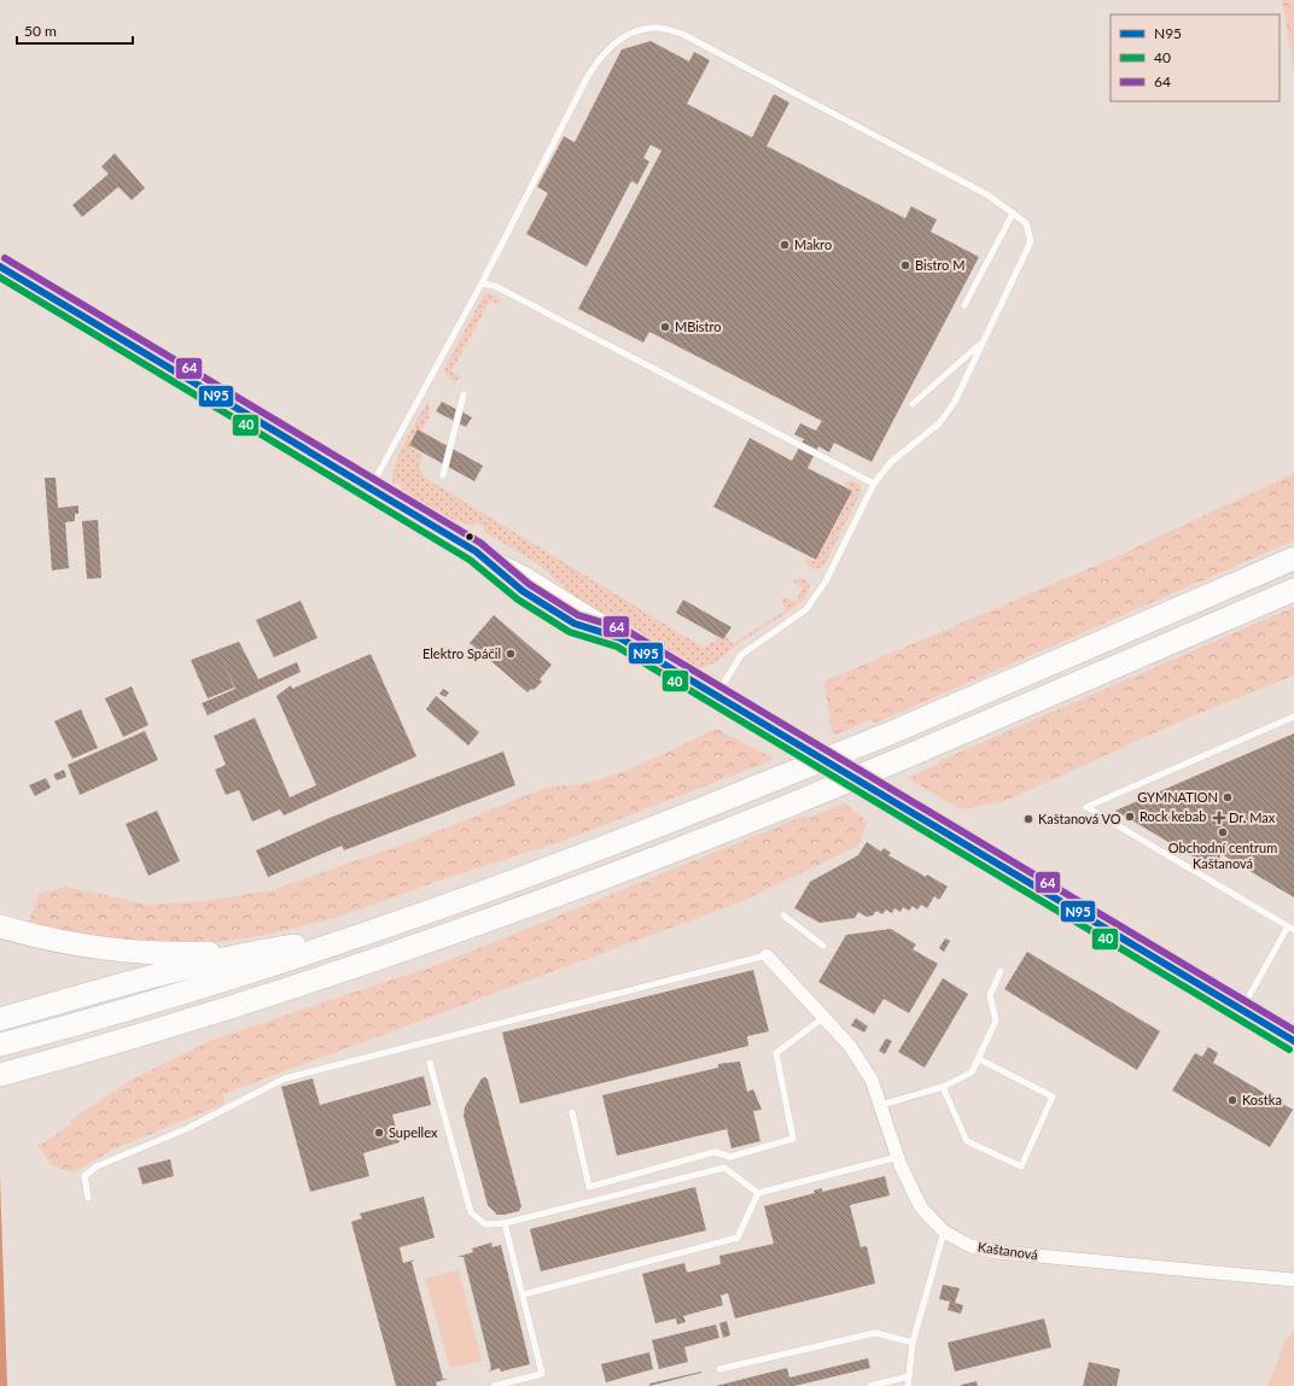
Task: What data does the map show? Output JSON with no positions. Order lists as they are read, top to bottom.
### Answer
{
  "streets": {
    "street": ["Kaštanová"]
  },
  "places": {
    "other": [
      "Makro",
      "Bistro M",
      "MBistro",
      "Elektro Spáčil",
      "GYMNATION",
      "Rock kebab",
      "Kaštanová VO",
      "Obchodní centrum Kaštanová",
      "Kostka",
      "Supellex"
    ],
    "health": ["Dr. Max"]
  },
  "lines": ["transit line 64", "transit line N95", "transit line 40"],
  "legend": ["N95", "40", "64"],
  "scale_bar": "50 m"
}
